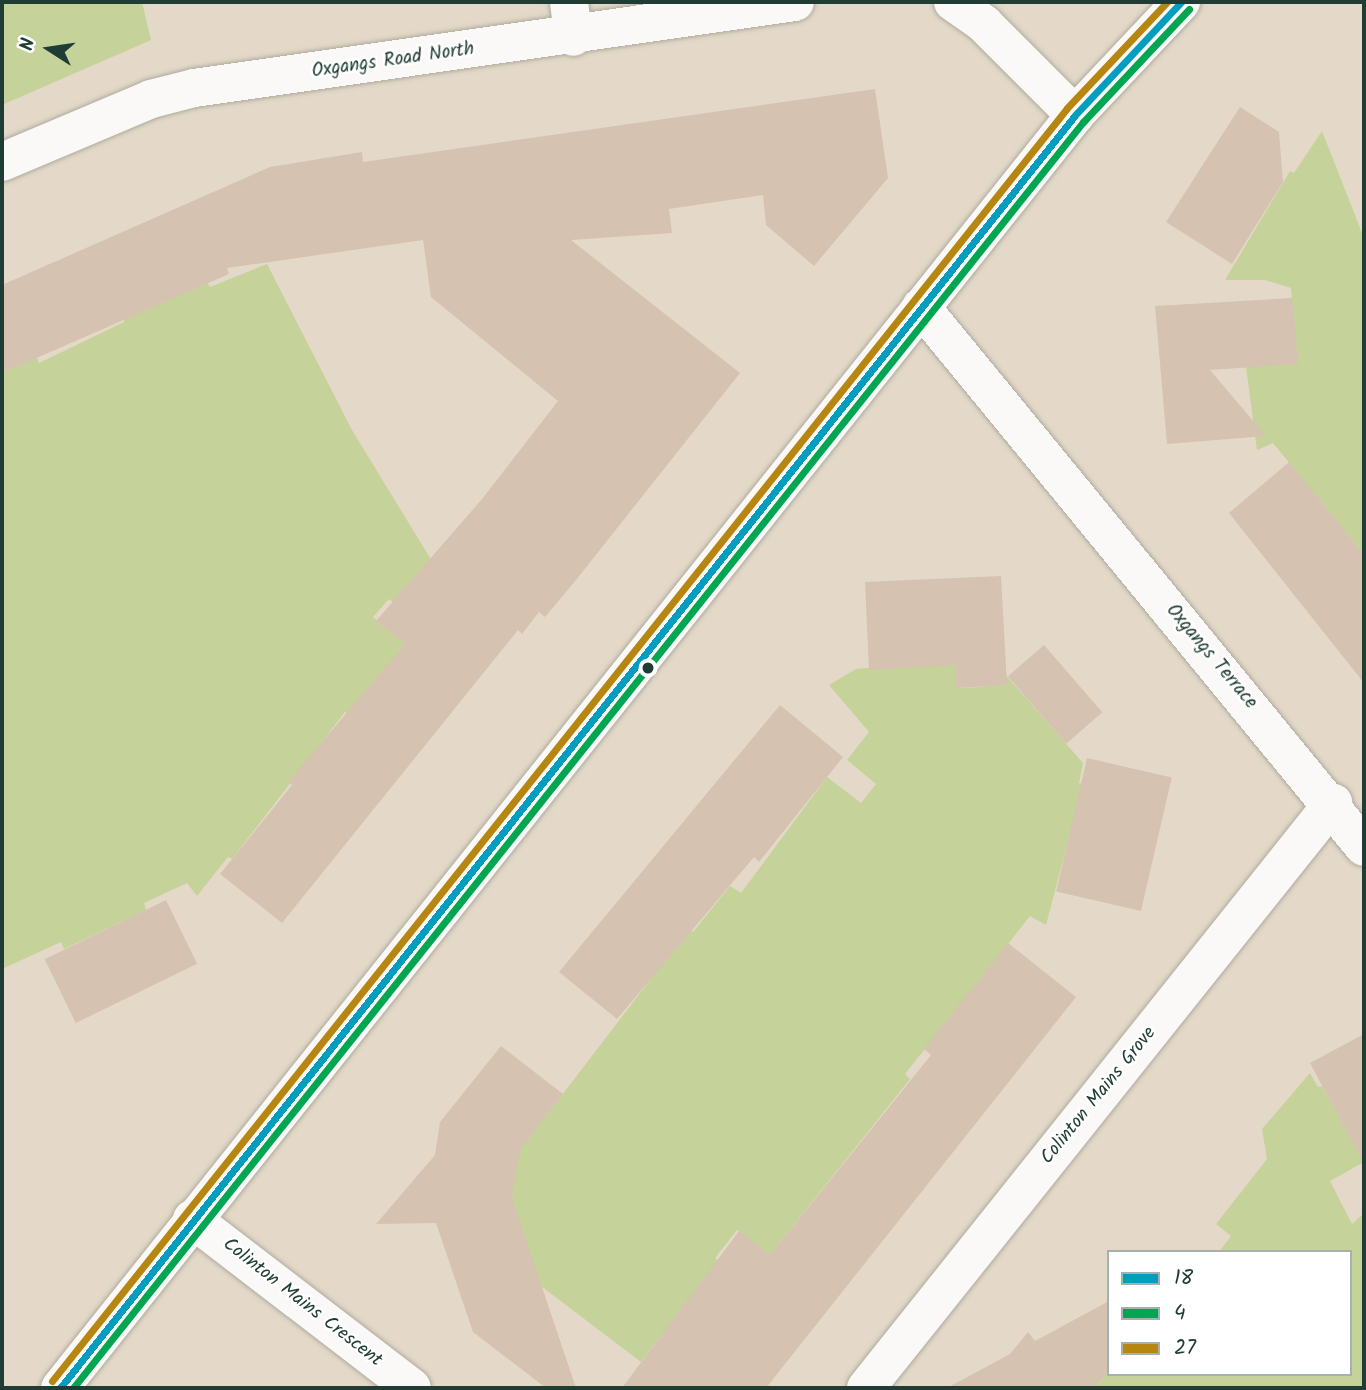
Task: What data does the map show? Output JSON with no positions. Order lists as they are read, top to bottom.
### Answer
{
  "streets": {
    "street": [
      "Oxgangs Road North",
      "Oxgangs Terrace",
      "Colinton Mains Grove",
      "Colinton Mains Crescent"
    ]
  },
  "crossings": [
    ["Oxgangs Terrace", "Colinton Mains Grove"]
  ],
  "lines": ["transit line 18", "transit line 27", "transit line 4"],
  "legend": ["18", "4", "27"],
  "north": "left"
}
